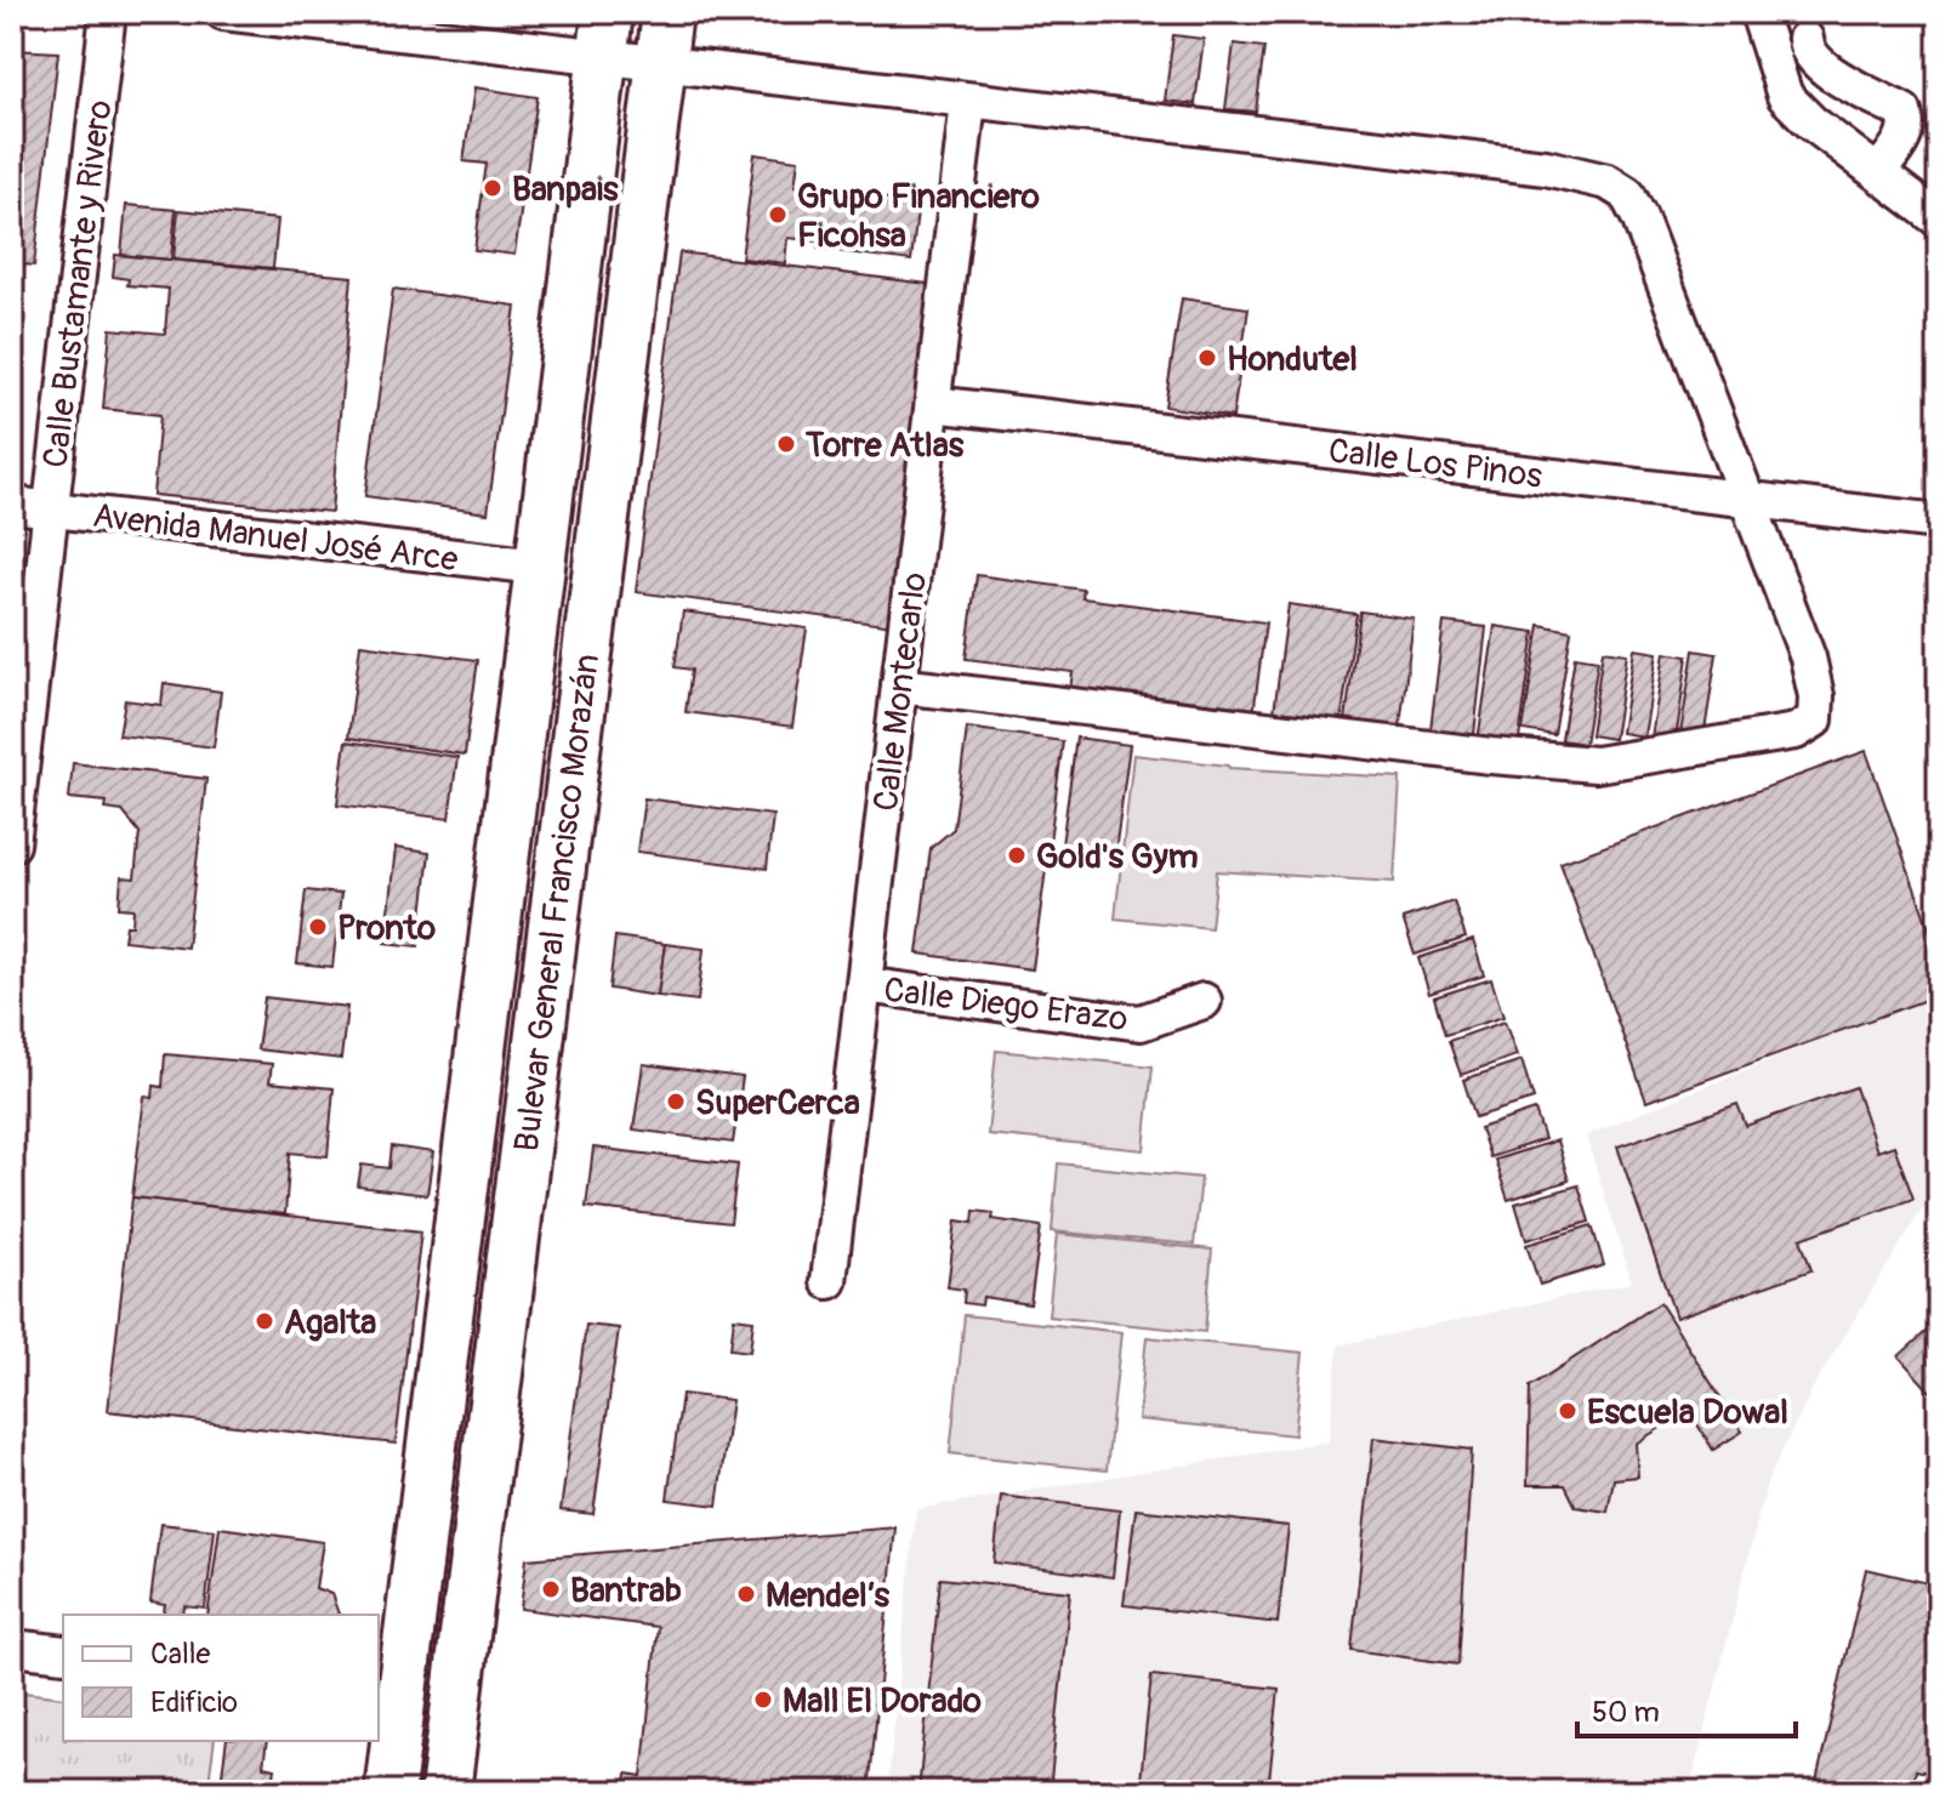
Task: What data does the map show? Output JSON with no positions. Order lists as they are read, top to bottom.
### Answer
{
  "streets": {
    "main road": ["Bulevar General Francisco Morazán"],
    "street": [
      "Calle Bustamante y Rivero",
      "Calle Los Pinos",
      "Avenida Manuel José Arce",
      "Calle Montecarlo",
      "Calle Diego Erazo"
    ]
  },
  "crossings": [
    ["Calle Bustamante y Rivero", "Avenida Manuel José Arce"],
    ["Calle Los Pinos", "Calle Montecarlo"],
    ["Avenida Manuel José Arce", "Bulevar General Francisco Morazán"],
    ["Calle Montecarlo", "Calle Diego Erazo"]
  ],
  "places": [
    "Banpais",
    "Grupo Financiero Ficohsa",
    "Hondutel",
    "Torre Atlas",
    "Gold's Gym",
    "Pronto",
    "SuperCerca",
    "Agalta",
    "Escuela Dowal",
    "Bantrab",
    "Mendel’s",
    "Mall El Dorado"
  ],
  "legend": ["Calle", "Edificio"],
  "scale_bar": "50 m"
}
